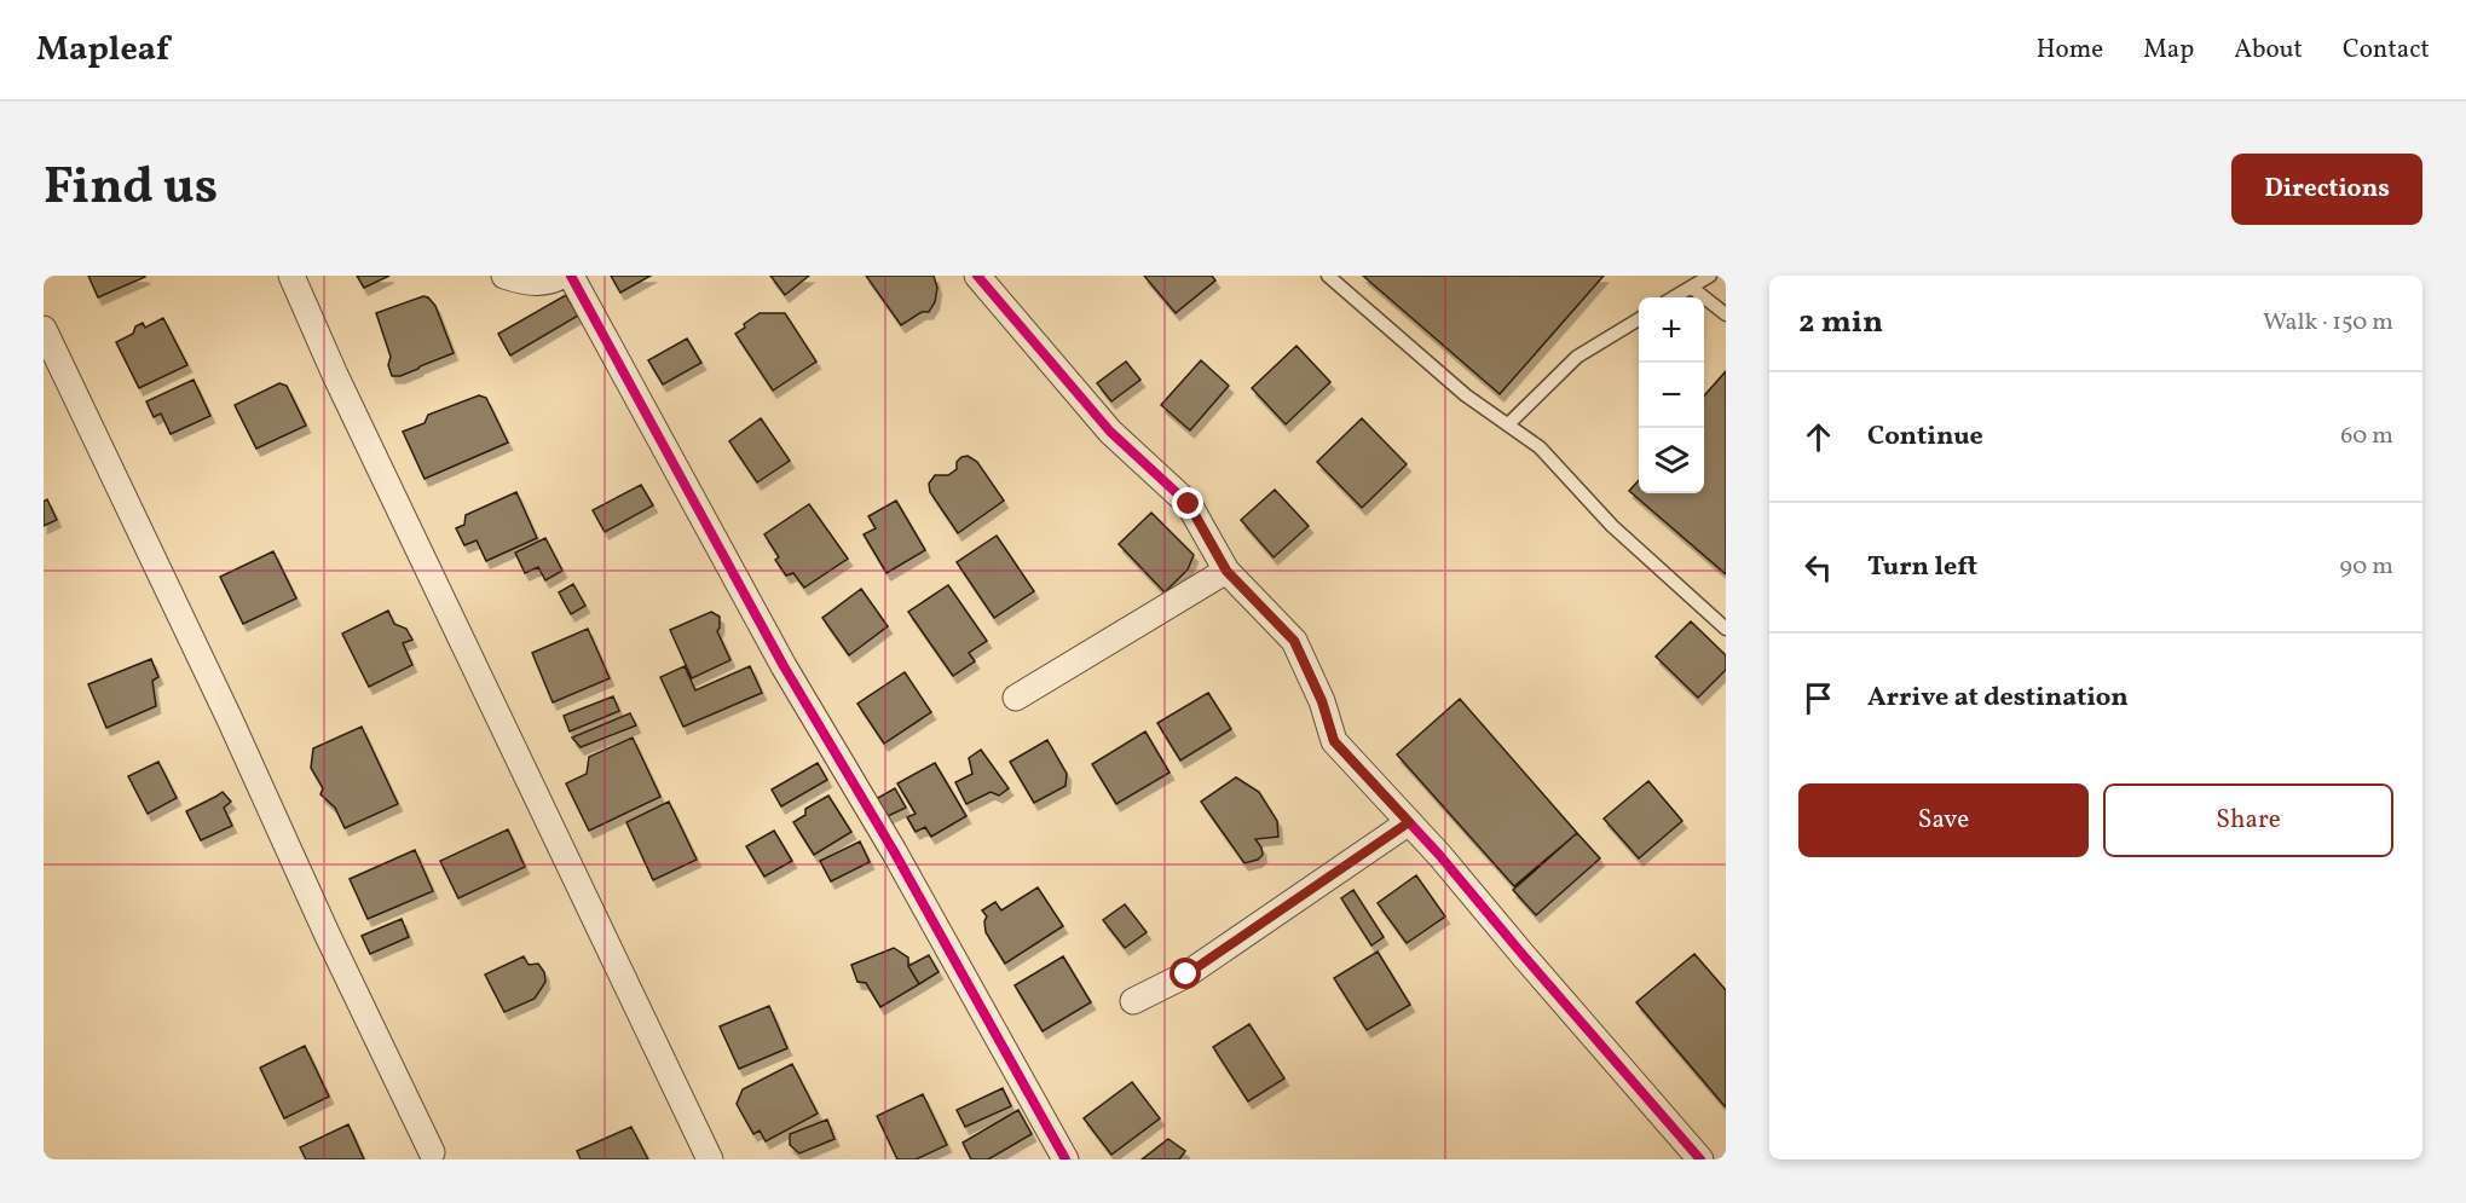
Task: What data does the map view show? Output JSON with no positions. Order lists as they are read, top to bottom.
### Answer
{
  "page": {
    "header": "Mapleaf",
    "nav": [
      "Home",
      "Map",
      "About",
      "Contact"
    ],
    "title": "Find us",
    "buttons": [
      "Directions",
      ["Save", "Share"]
    ],
    "heading": ["2 min", "Walk · 150 m"],
    "map_buttons": ["+", "−"],
    "list": [
      ["Continue", "60 m"],
      ["Turn left", "90 m"],
      "Arrive at destination"
    ]
  }
}
